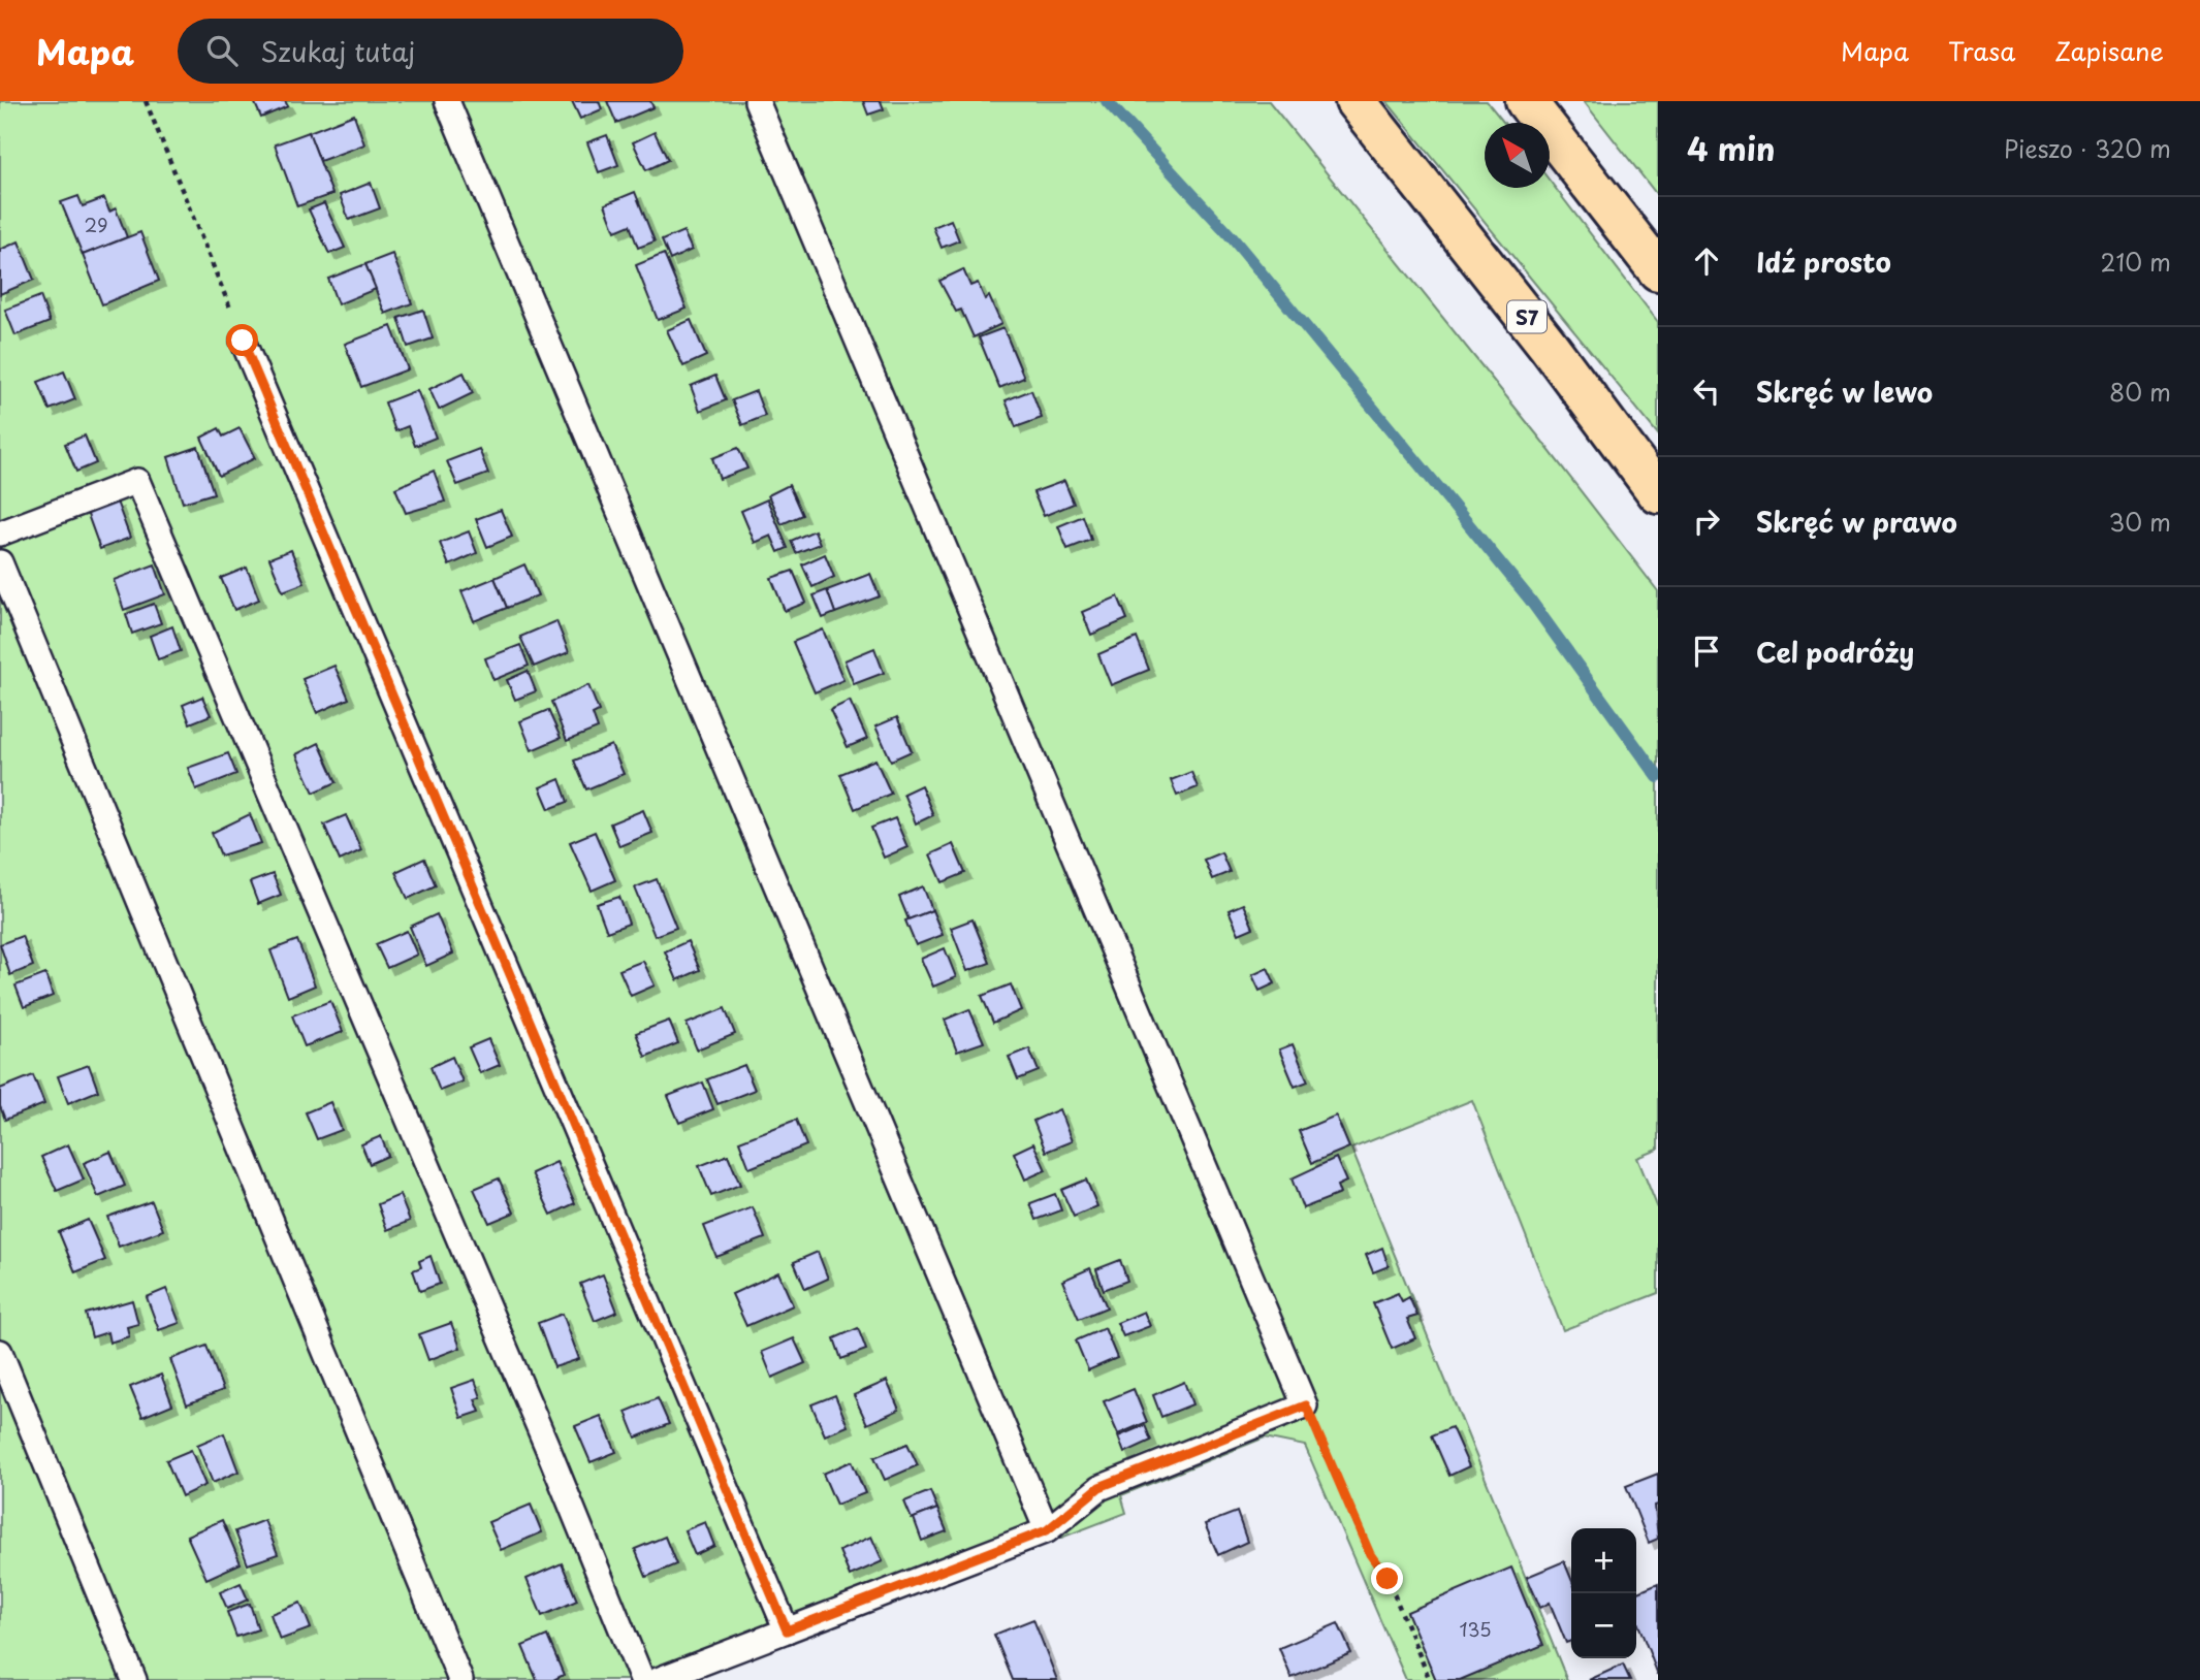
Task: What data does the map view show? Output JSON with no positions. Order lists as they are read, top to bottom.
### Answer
{
  "streets": {
    "highway": ["S7"]
  },
  "house_numbers": ["29", "135"],
  "north": "top left",
  "page": {
    "header": "Mapa",
    "search": "Szukaj tutaj",
    "nav": ["Mapa", "Trasa", "Zapisane"],
    "heading": ["4 min", "Pieszo · 320 m"],
    "list": [
      ["Idź prosto", "210 m"],
      ["Skręć w lewo", "80 m"],
      ["Skręć w prawo", "30 m"],
      "Cel podróży"
    ],
    "map_buttons": ["+", "−"]
  }
}
